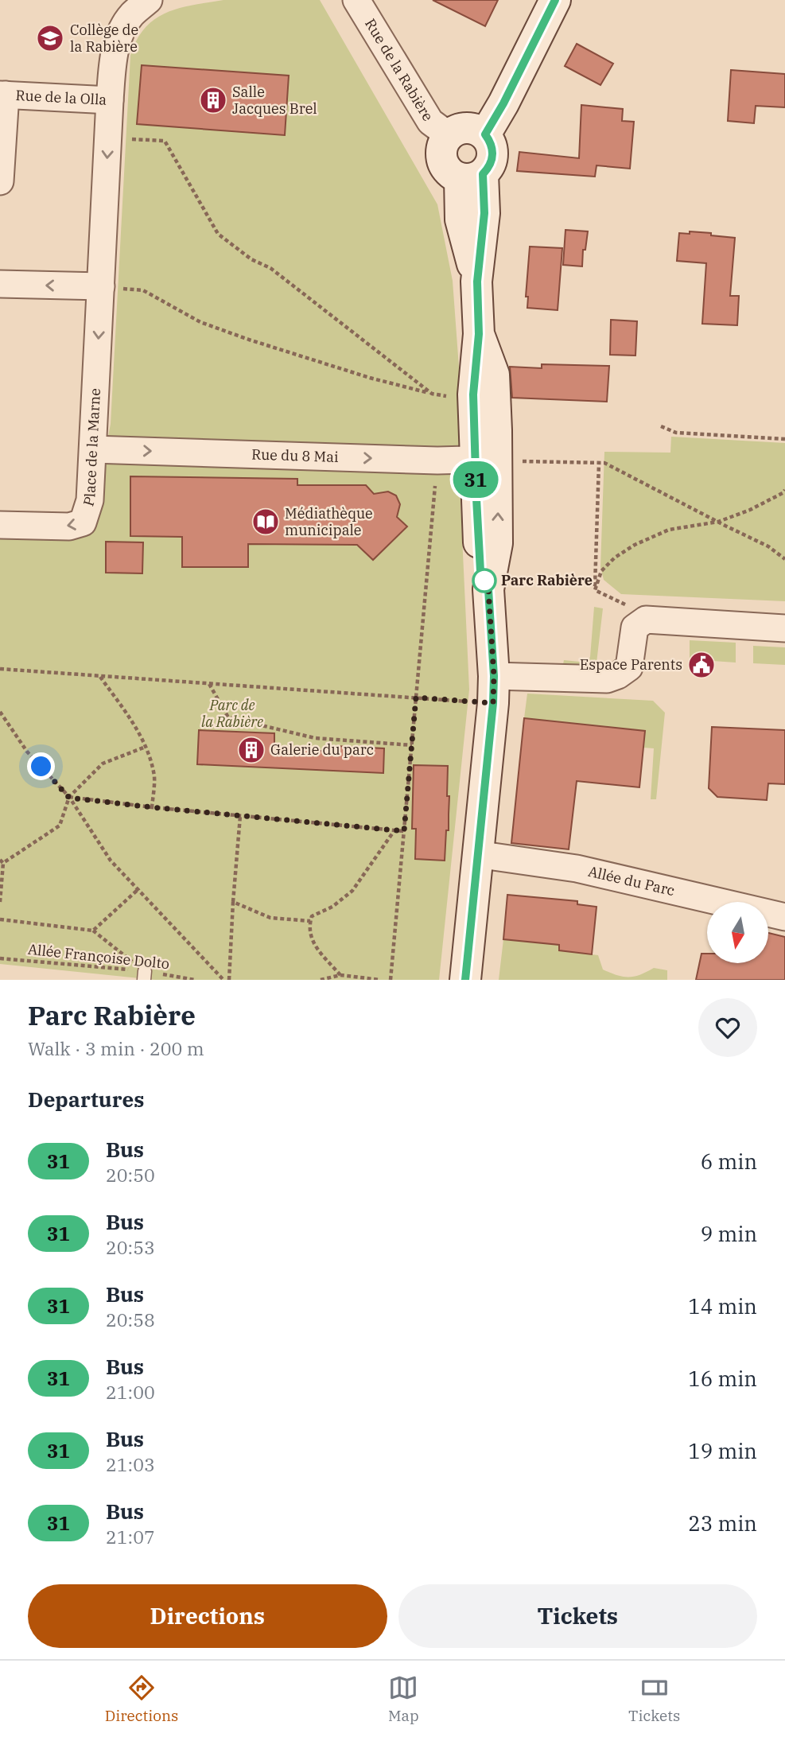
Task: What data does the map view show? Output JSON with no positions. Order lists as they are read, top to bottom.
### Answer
{
  "streets": {
    "street": [
      "Rue de la Rabière",
      "Rue de la Olla",
      "Place de la Marne",
      "Rue du 8 Mai",
      "Allée du Parc"
    ],
    "path": ["Allée Françoise Dolto"]
  },
  "crossings": [
    ["Rue de la Olla", "Place de la Marne"],
    ["Place de la Marne", "Rue du 8 Mai"]
  ],
  "one_way": ["Place de la Marne", "Rue du 8 Mai"],
  "parks": ["Parc de la Rabière"],
  "places": {
    "school or university": ["Collège de la Rabière"],
    "building": ["Salle Jacques Brel", "Galerie du parc"],
    "library": ["Médiathèque municipale"],
    "other": ["Parc Rabière"],
    "public building": ["Espace Parents"]
  },
  "lines": ["bus line 31"],
  "north": "bottom",
  "page": {
    "on_map": "31",
    "heading": [
      ["Parc Rabière", "Walk · 3 min · 200 m"],
      "Departures"
    ],
    "list": [
      {
        "mark": "31",
        "name": "Bus",
        "note": "20:50",
        "value": "6 min"
      },
      {
        "mark": "31",
        "name": "Bus",
        "note": "20:53",
        "value": "9 min"
      },
      {
        "mark": "31",
        "name": "Bus",
        "note": "20:58",
        "value": "14 min"
      },
      {
        "mark": "31",
        "name": "Bus",
        "note": "21:00",
        "value": "16 min"
      },
      {
        "mark": "31",
        "name": "Bus",
        "note": "21:03",
        "value": "19 min"
      },
      {
        "mark": "31",
        "name": "Bus",
        "note": "21:07",
        "value": "23 min"
      }
    ],
    "buttons": ["Directions", "Tickets"],
    "tabs": ["Directions", "Map", "Tickets"]
  }
}
